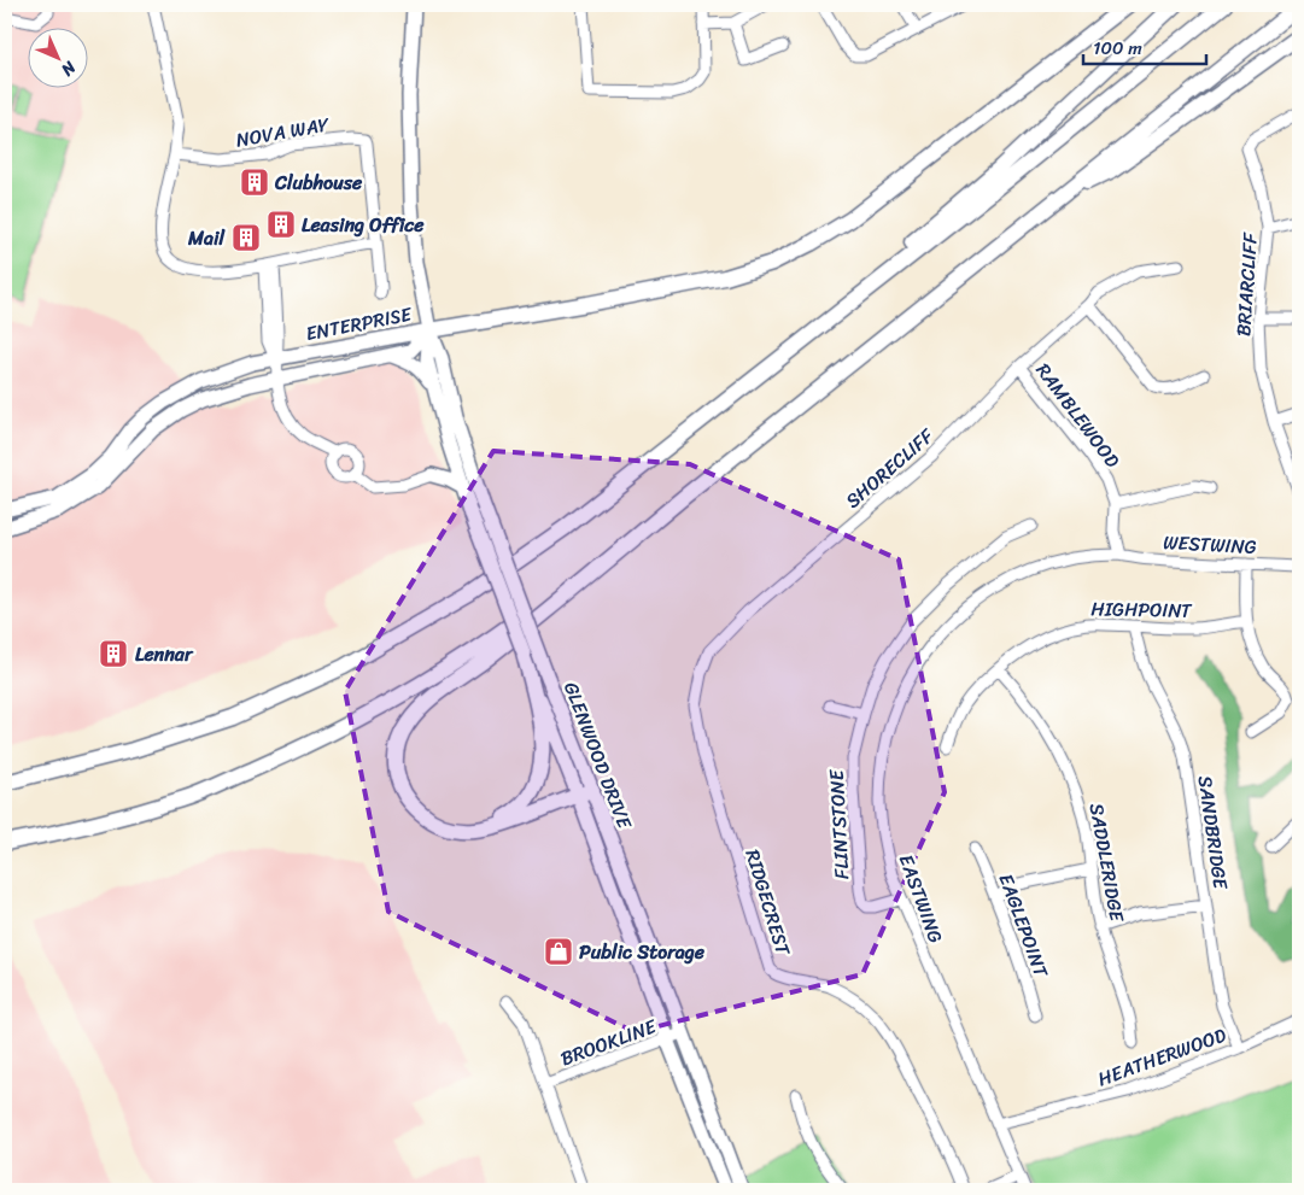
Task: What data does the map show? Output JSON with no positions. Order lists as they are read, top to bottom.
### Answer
{
  "streets": {
    "main road": ["ENTERPRISE", "GLENWOOD DRIVE"],
    "street": [
      "NOVA WAY",
      "BRIARCLIFF",
      "RAMBLEWOOD",
      "SHORECLIFF",
      "WESTWING",
      "HIGHPOINT",
      "FLINTSTONE",
      "SANDBRIDGE",
      "SADDLERIDGE",
      "EASTWING",
      "RIDGECREST",
      "EAGLEPOINT",
      "BROOKLINE",
      "HEATHERWOOD"
    ]
  },
  "crossings": [
    ["ENTERPRISE", "GLENWOOD DRIVE"],
    ["RAMBLEWOOD", "SHORECLIFF"],
    ["RAMBLEWOOD", "WESTWING"],
    ["RAMBLEWOOD", "EASTWING"],
    ["SHORECLIFF", "RIDGECREST"],
    ["WESTWING", "EASTWING"],
    ["HIGHPOINT", "SANDBRIDGE"],
    ["HIGHPOINT", "SADDLERIDGE"],
    ["GLENWOOD DRIVE", "BROOKLINE"],
    ["FLINTSTONE", "EASTWING"],
    ["SANDBRIDGE", "HEATHERWOOD"],
    ["EASTWING", "HEATHERWOOD"]
  ],
  "places": {
    "building": [
      "Clubhouse",
      "Leasing Office",
      "Mail",
      "Lennar"
    ],
    "shop": ["Public Storage"]
  },
  "scale_bar": "100 m",
  "north": "bottom right"
}
